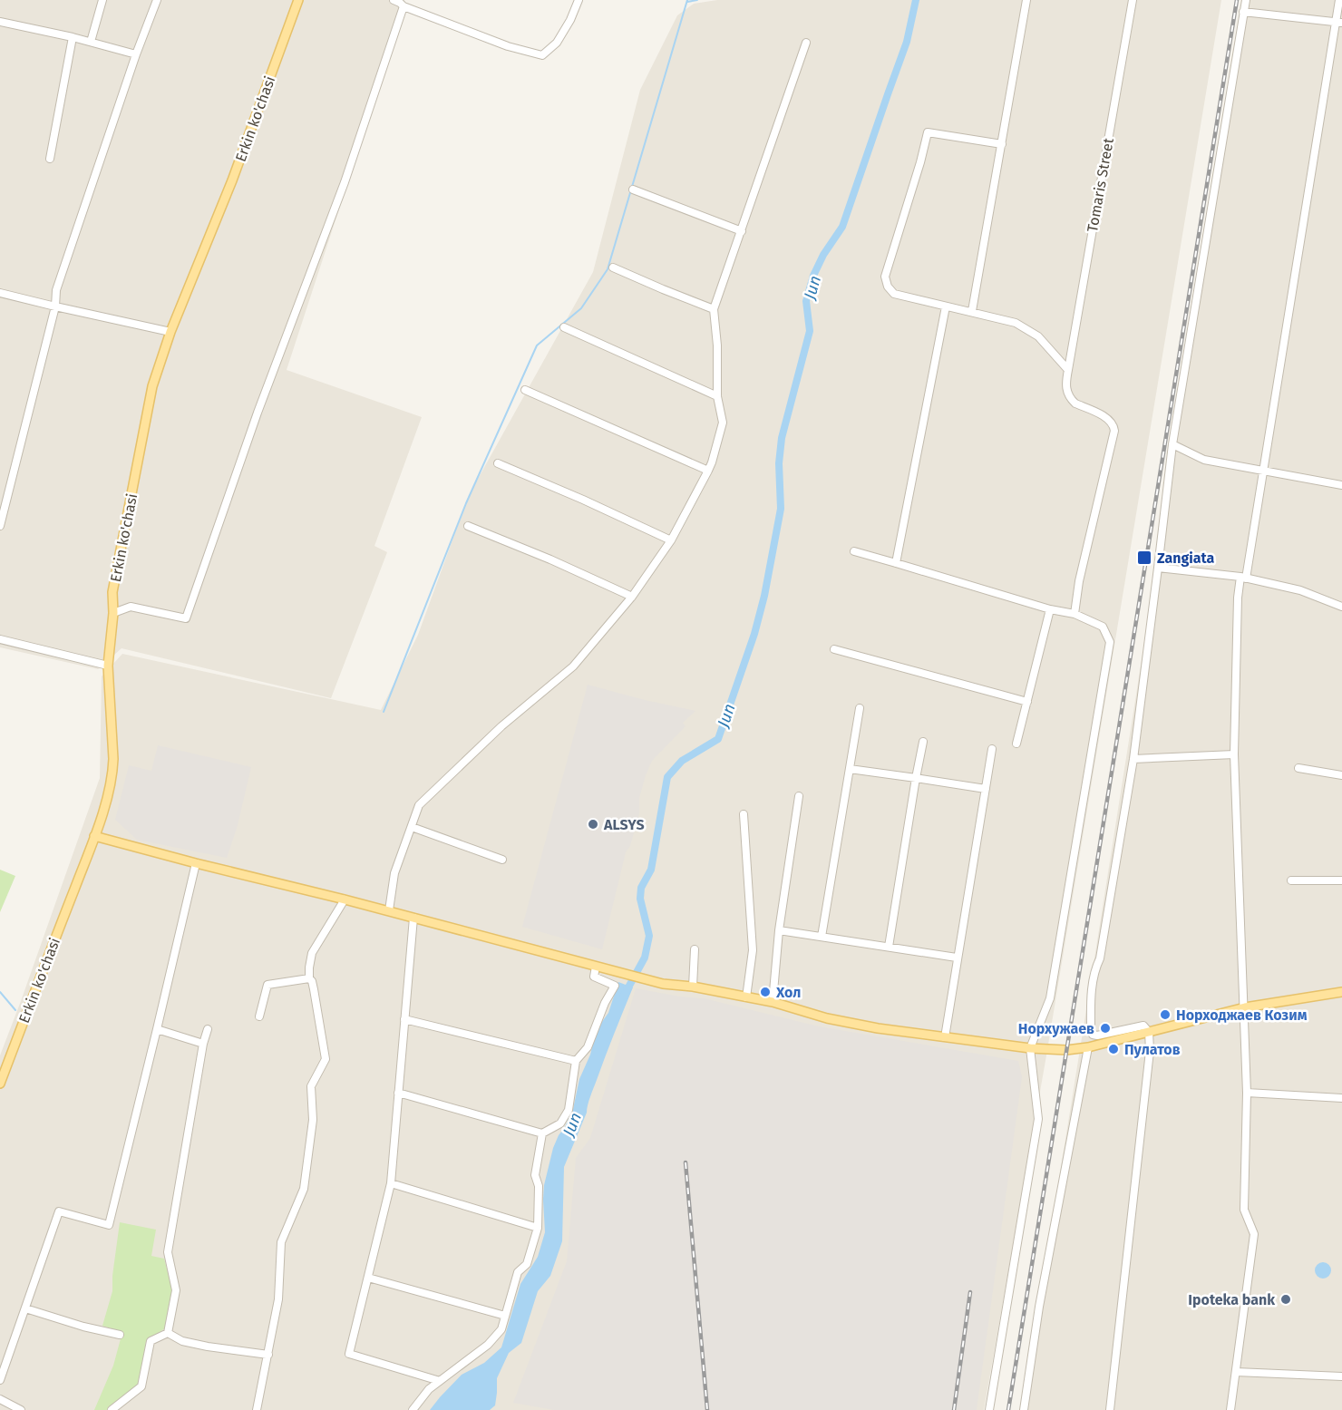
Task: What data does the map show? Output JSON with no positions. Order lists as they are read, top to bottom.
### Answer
{
  "streets": {
    "main road": ["Erkin ko'chasi"],
    "street": ["Tomaris Street"]
  },
  "water": ["Jun"],
  "places": {
    "transit": ["Zangiata"],
    "other": [
      "ALSYS",
      "Хол",
      "Норходжаев Козим",
      "Норхужаев",
      "Пулатов",
      "Ipoteka bank"
    ]
  }
}
